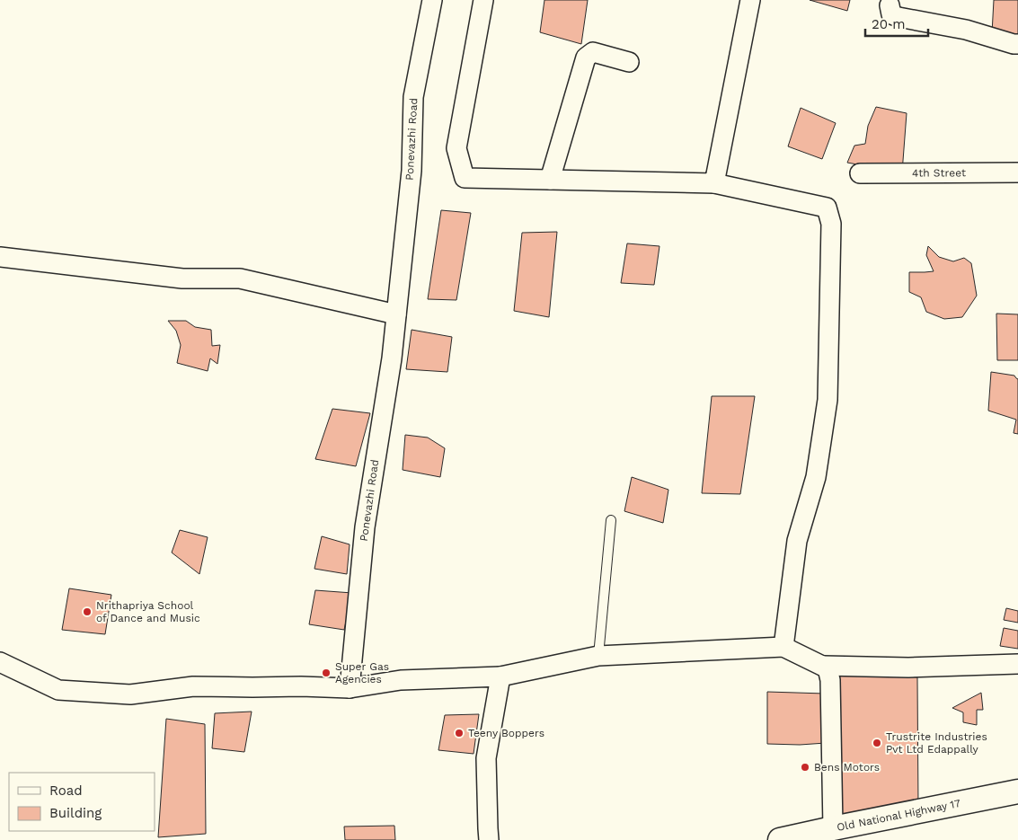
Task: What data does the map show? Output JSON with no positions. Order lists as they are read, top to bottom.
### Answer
{
  "streets": {
    "street": ["Ponevazhi Road", "4th Street", "Old National Highway 17"]
  },
  "places": [
    "Nrithapriya School of Dance and Music",
    "Super Gas Agencies",
    "Teeny Boppers",
    "Trustrite Industries Pvt Ltd Edappally",
    "Bens Motors"
  ],
  "legend": ["Road", "Building"],
  "scale_bar": "20 m"
}
